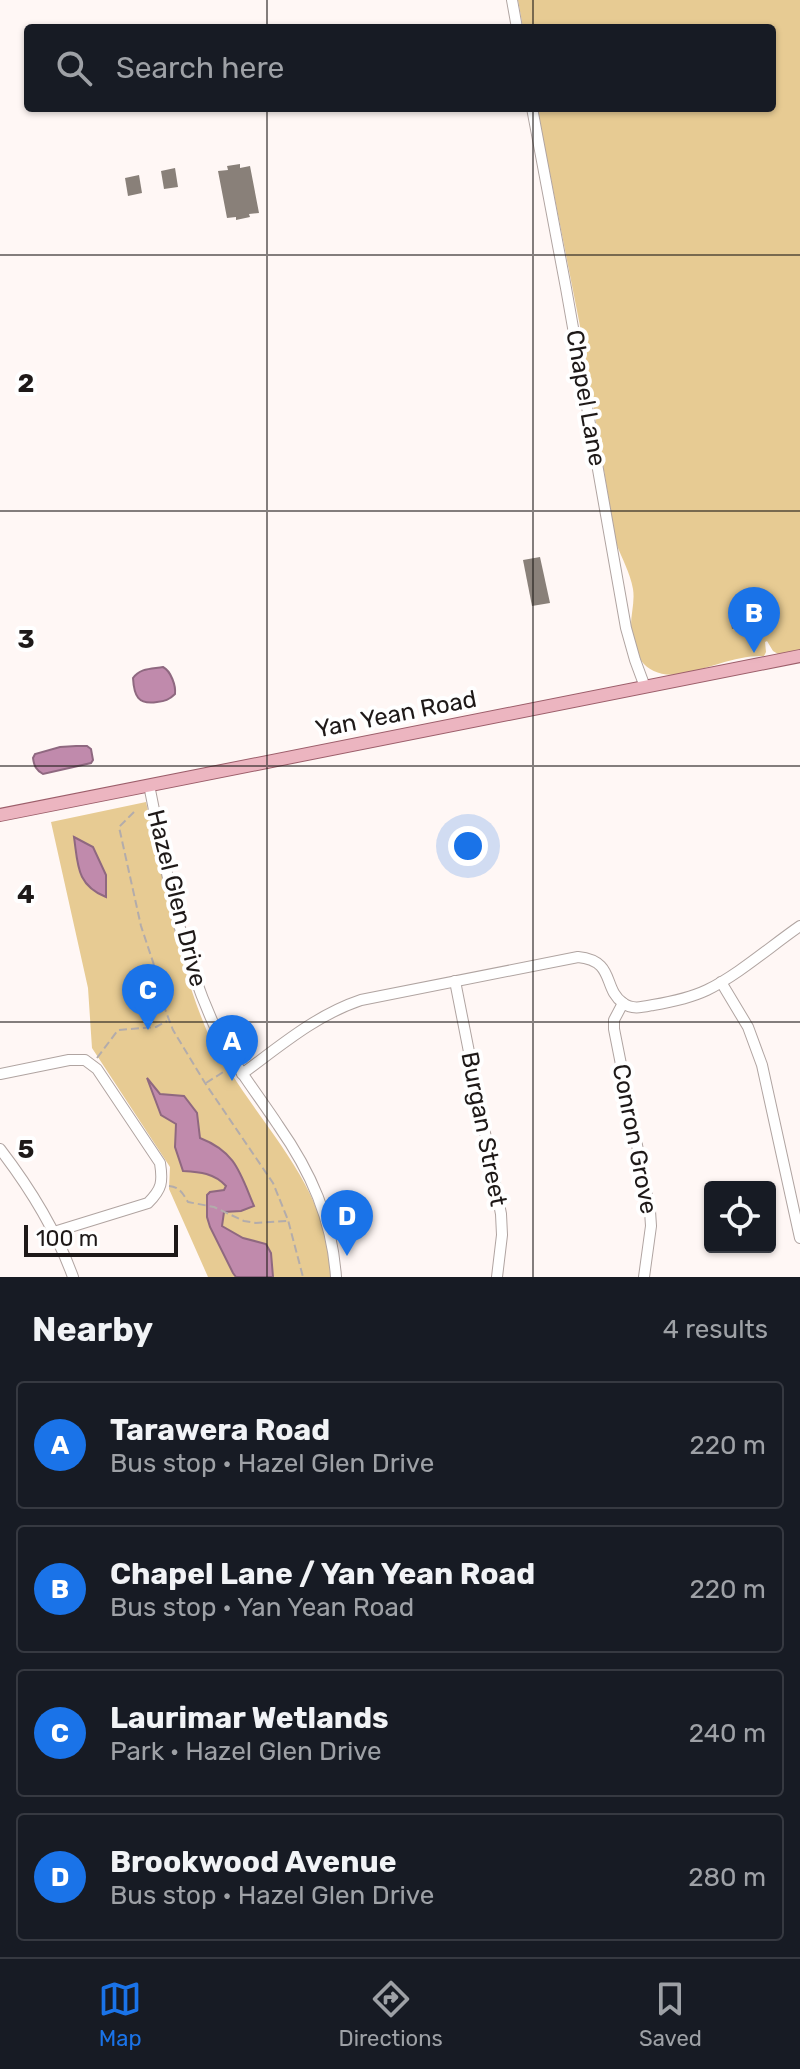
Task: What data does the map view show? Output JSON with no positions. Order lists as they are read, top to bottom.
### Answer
{
  "streets": {
    "main road": ["Yan Yean Road"],
    "street": [
      "Chapel Lane",
      "Hazel Glen Drive",
      "Burgan Street",
      "Conron Grove"
    ]
  },
  "crossings": [
    ["Chapel Lane", "Yan Yean Road"],
    ["Yan Yean Road", "Hazel Glen Drive"]
  ],
  "scale_bar": "100 m",
  "page": {
    "search": "Search here",
    "pins": [
      "B",
      "C",
      "A",
      "D"
    ],
    "scale": "100 m",
    "heading": ["Nearby", "4 results"],
    "list": [
      {
        "mark": "A",
        "name": "Tarawera Road",
        "note": "Bus stop · Hazel Glen Drive",
        "value": "220 m"
      },
      {
        "mark": "B",
        "name": "Chapel Lane / Yan Yean Road",
        "note": "Bus stop · Yan Yean Road",
        "value": "220 m"
      },
      {
        "mark": "C",
        "name": "Laurimar Wetlands",
        "note": "Park · Hazel Glen Drive",
        "value": "240 m"
      },
      {
        "mark": "D",
        "name": "Brookwood Avenue",
        "note": "Bus stop · Hazel Glen Drive",
        "value": "280 m"
      }
    ],
    "nav": ["Map", "Directions", "Saved"]
  },
  "grid": {
    "rows": [
      "2",
      "3",
      "4",
      "5"
    ]
  }
}
